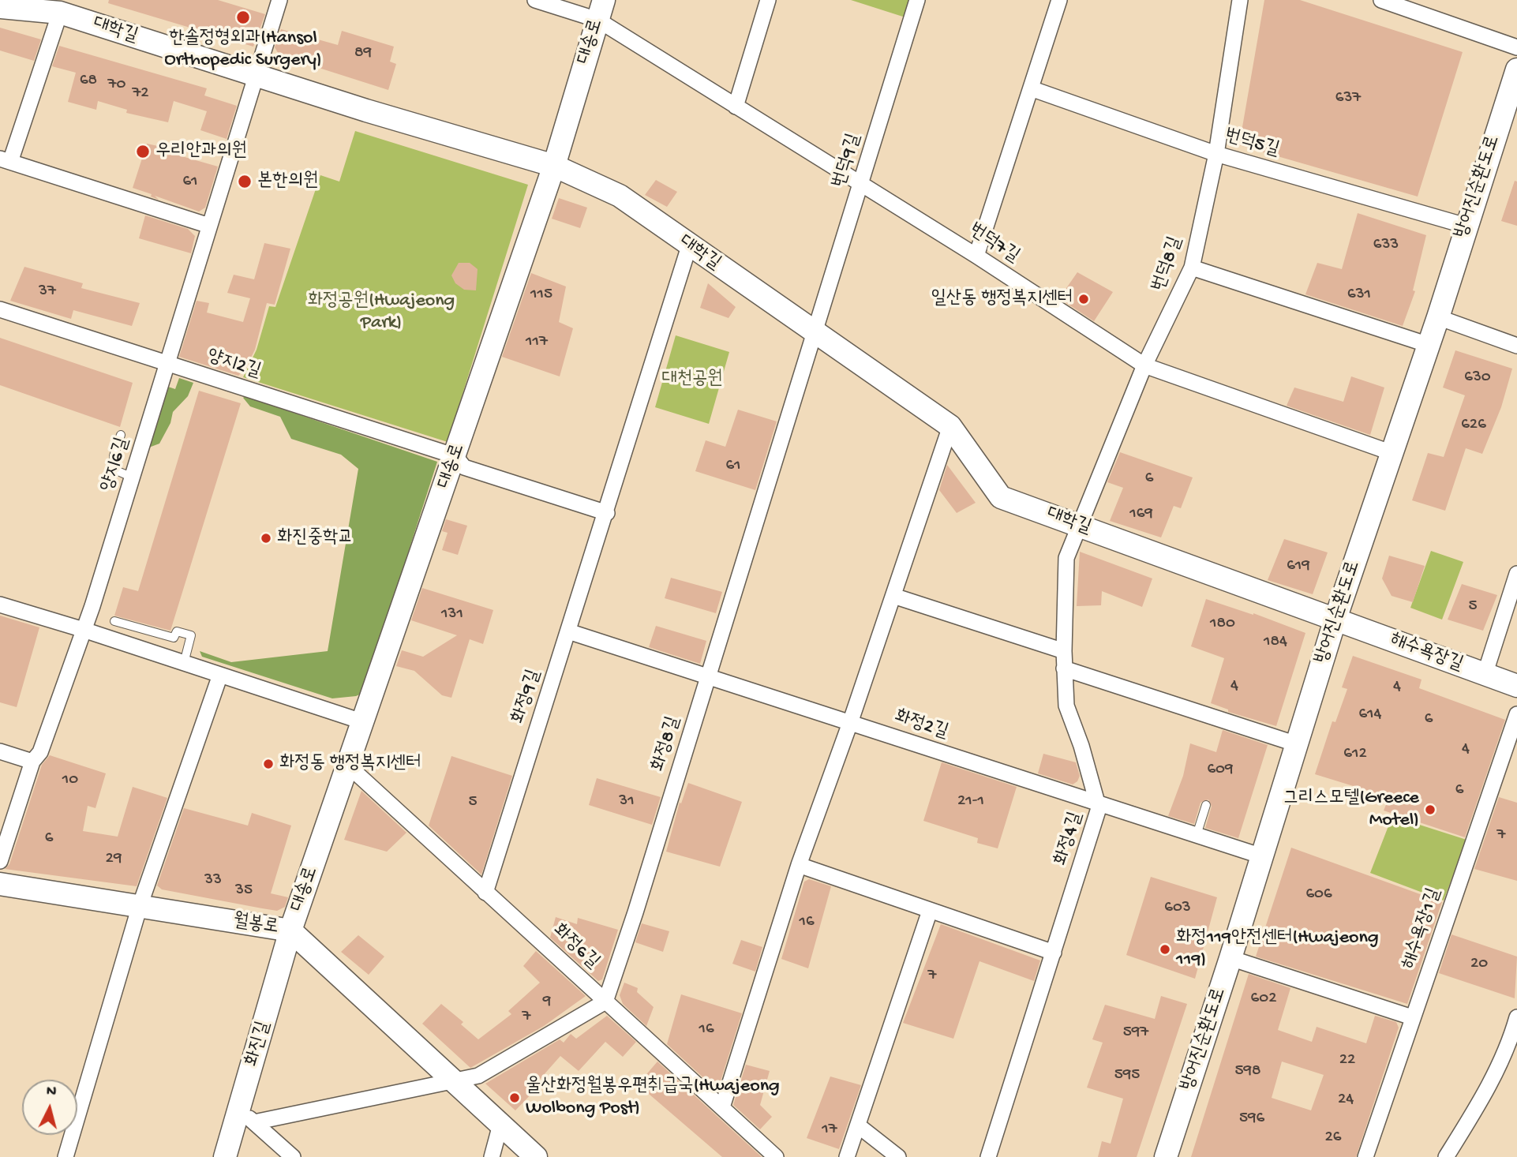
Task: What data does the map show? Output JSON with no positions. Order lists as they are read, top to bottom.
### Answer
{
  "streets": {
    "street": [
      "대학길",
      "대송로",
      "번덕5길",
      "번덕9길",
      "방어진순환도로",
      "번덕7길",
      "번덕8길",
      "양지2길",
      "양지6길",
      "해수욕장길",
      "화정9길",
      "화정2길",
      "화정8길",
      "화정4길",
      "월봉로",
      "해수욕장1길",
      "화정6길",
      "화진길"
    ]
  },
  "crossings": [
    ["대학길", "대송로"],
    ["대학길", "번덕9길"],
    ["대학길", "방어진순환도로"],
    ["대학길", "번덕8길"],
    ["대학길", "양지6길"],
    ["대학길", "해수욕장길"],
    ["대학길", "화정9길"],
    ["대학길", "화정8길"],
    ["대학길", "화정4길"],
    ["대송로", "번덕7길"],
    ["대송로", "양지2길"],
    ["대송로", "월봉로"],
    ["대송로", "화정6길"],
    ["대송로", "화진길"],
    ["번덕5길", "방어진순환도로"],
    ["번덕5길", "번덕8길"],
    ["번덕9길", "번덕7길"],
    ["번덕9길", "화정8길"],
    ["방어진순환도로", "번덕7길"],
    ["방어진순환도로", "해수욕장길"],
    ["방어진순환도로", "화정2길"],
    ["번덕7길", "번덕8길"],
    ["번덕8길", "화정4길"],
    ["양지2길", "양지6길"],
    ["화정9길", "화정2길"],
    ["화정9길", "화정6길"],
    ["화정2길", "화정8길"],
    ["화정2길", "화정4길"],
    ["화정8길", "화정6길"],
    ["월봉로", "화진길"]
  ],
  "parks": ["화정공원(Hwajeong Park)", "대천공원"],
  "places": [
    "한솔정형외과(Hansol Orthopedic Surgery)",
    "우리안과의원",
    "본한의원",
    "일산동 행정복지센터",
    "화진중학교",
    "화정동 행정복지센터",
    "그리스모텔(Greece Motel)",
    "화정119안전센터(Hwajeong 119)",
    "울산화정월봉우편취급국(Hwajeong Wolbong Post)"
  ],
  "house_numbers": [
    "89",
    "68",
    "70",
    "72",
    "637",
    "61",
    "633",
    "37",
    "115",
    "631",
    "117",
    "630",
    "626",
    "61",
    "6",
    "169",
    "619",
    "5",
    "131",
    "180",
    "184",
    "4",
    "4",
    "614",
    "6",
    "4",
    "612",
    "609",
    "10",
    "6",
    "31",
    "21-1",
    "5",
    "7",
    "6",
    "29",
    "33",
    "35",
    "606",
    "603",
    "16",
    "20",
    "7",
    "602",
    "9",
    "7",
    "16",
    "597",
    "22",
    "598",
    "595",
    "24",
    "596",
    "17",
    "26"
  ],
  "north": "top"
}
